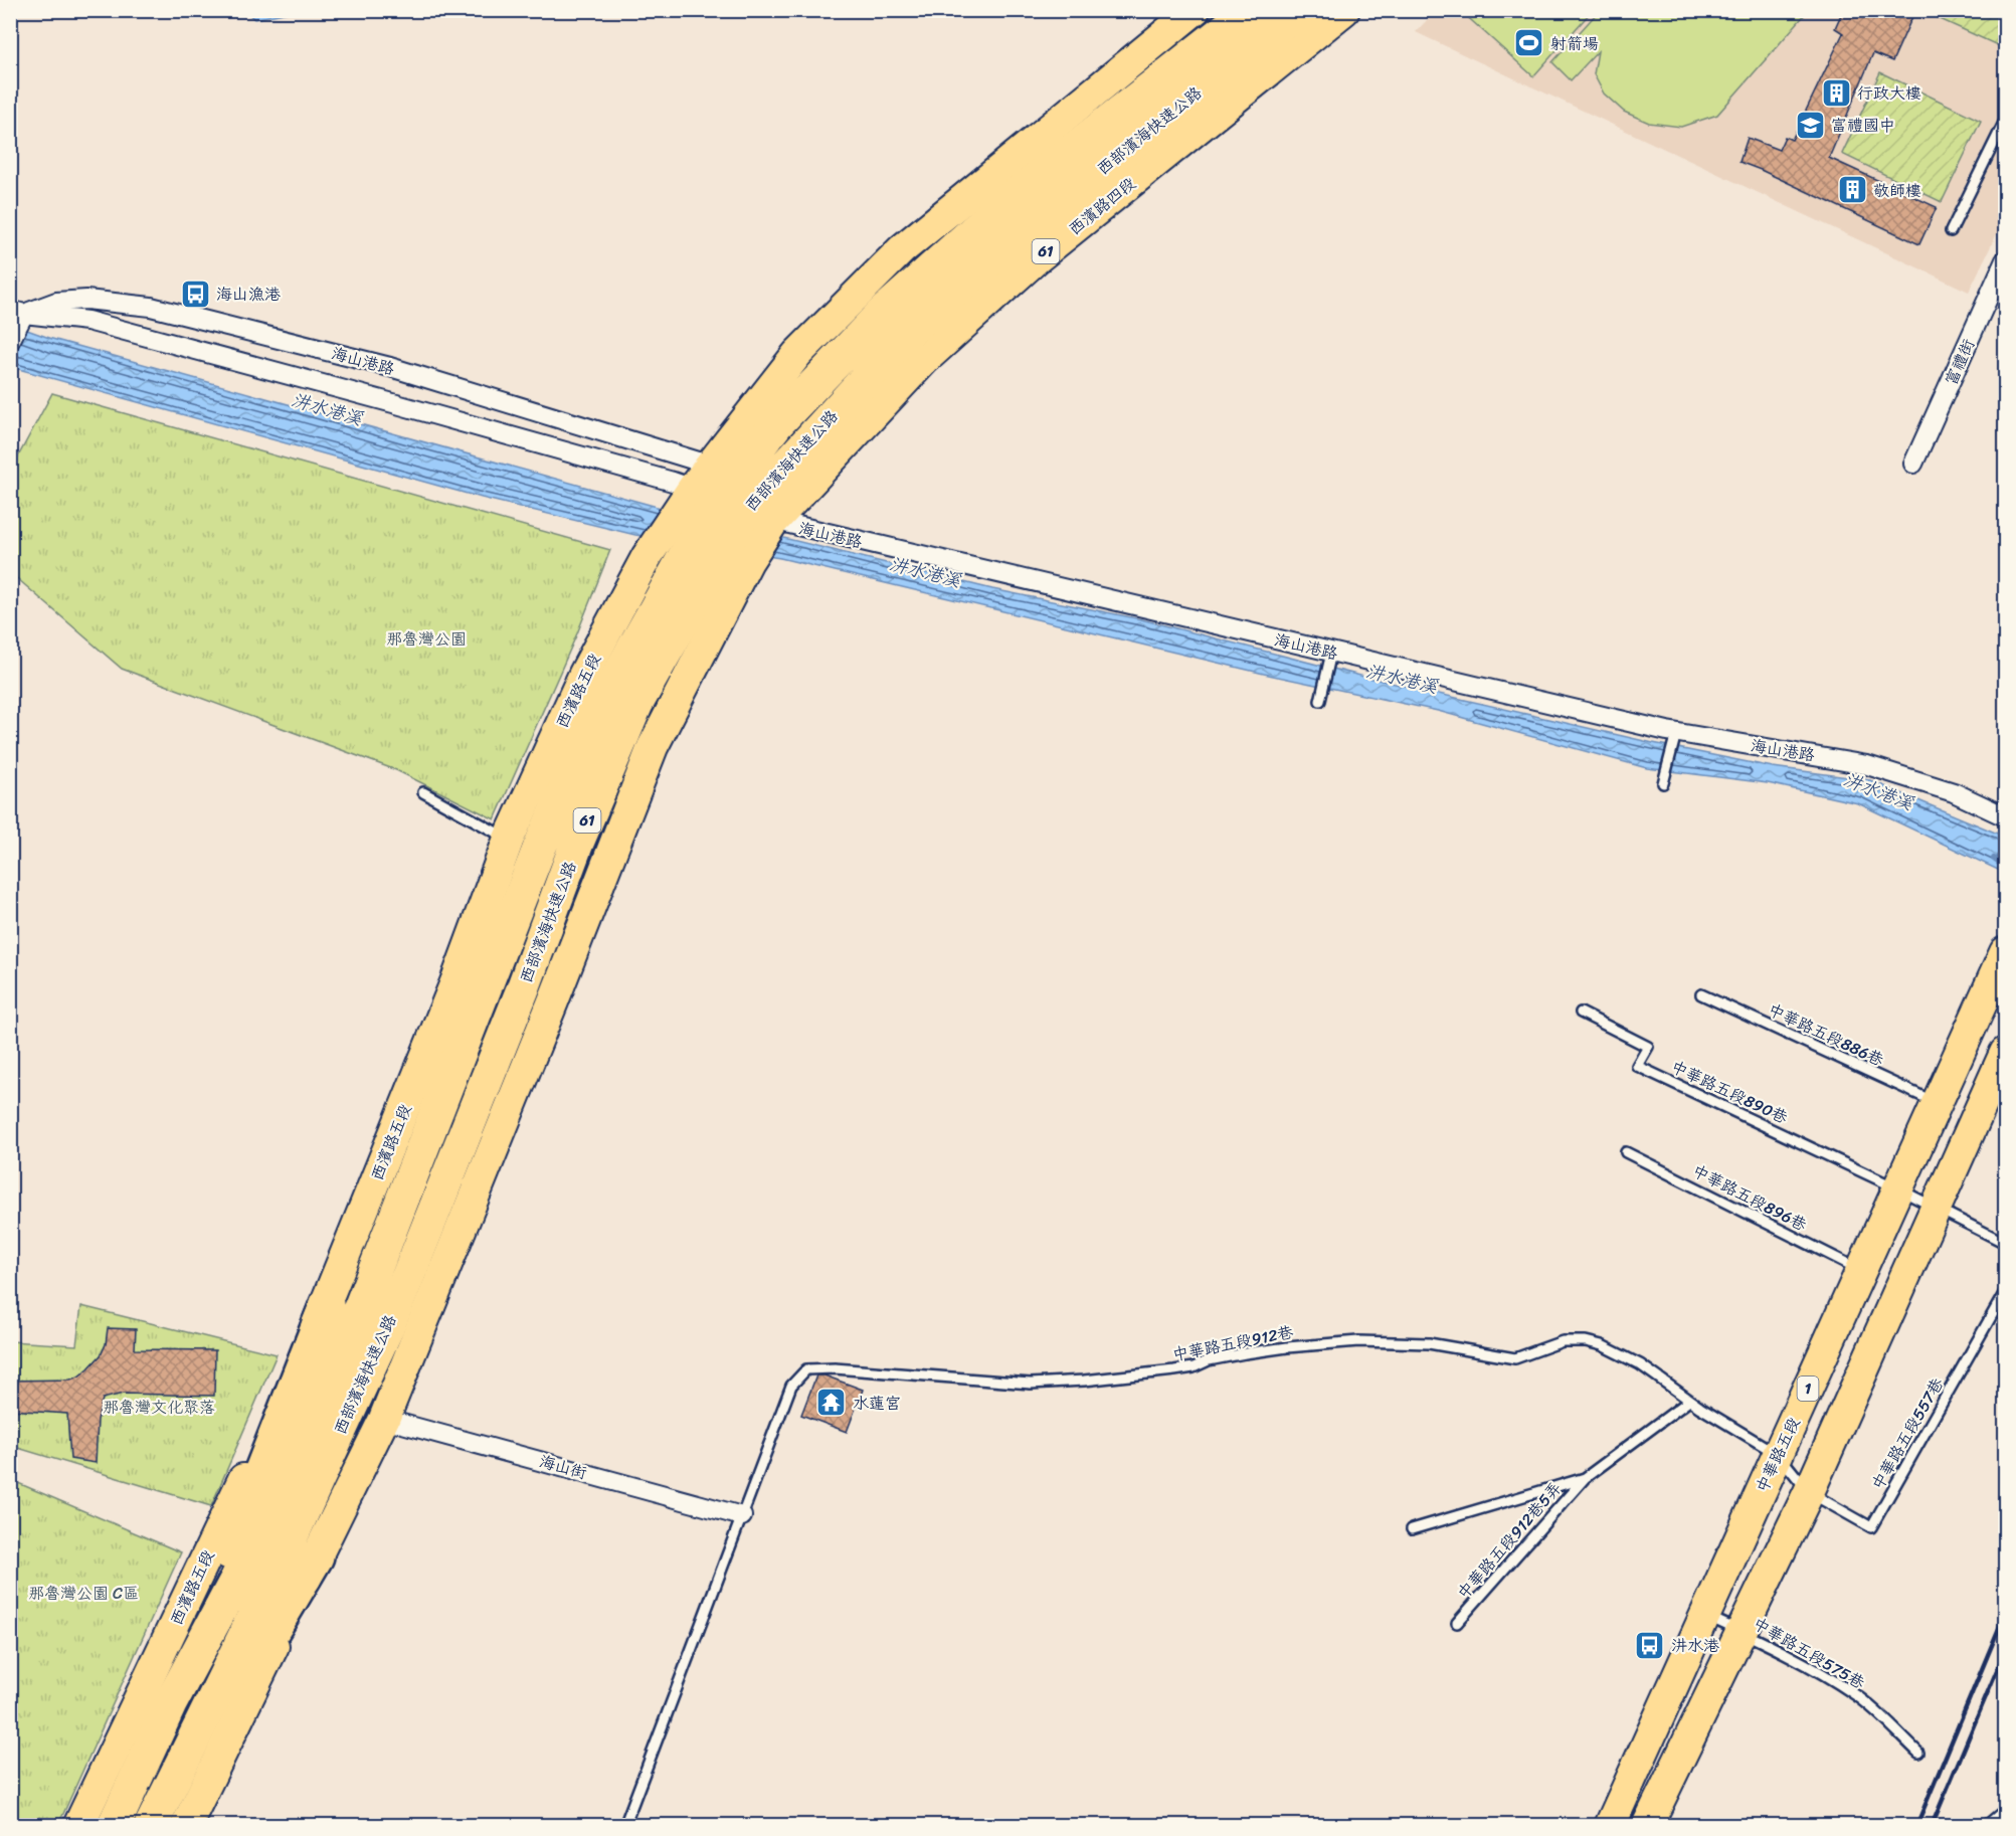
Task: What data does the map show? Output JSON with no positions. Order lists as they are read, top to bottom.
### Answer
{
  "streets": {
    "highway": ["西部濱海快速公路", "61"],
    "main road": [
      "西濱路四段",
      "西濱路五段",
      "1",
      "中華路五段"
    ],
    "street": ["海山港路", "富禮街", "海山街"],
    "lane": [
      "中華路五段886巷",
      "中華路五段890巷",
      "中華路五段896巷",
      "中華路五段912巷",
      "中華路五段557巷",
      "中華路五段912巷5弄",
      "中華路五段575巷"
    ]
  },
  "crossings": [
    ["西部濱海快速公路", "西濱路四段"],
    ["西部濱海快速公路", "61"],
    ["西部濱海快速公路", "海山港路"],
    ["西部濱海快速公路", "西濱路五段"],
    ["西濱路四段", "61"],
    ["西濱路四段", "海山港路"],
    ["西濱路四段", "西濱路五段"],
    ["61", "海山港路"],
    ["61", "西濱路五段"],
    ["61", "海山街"],
    ["海山港路", "西濱路五段"],
    ["中華路五段886巷", "中華路五段"],
    ["中華路五段890巷", "中華路五段"],
    ["中華路五段896巷", "中華路五段"],
    ["中華路五段912巷", "中華路五段557巷"],
    ["中華路五段912巷", "中華路五段"],
    ["中華路五段912巷", "海山街"],
    ["中華路五段912巷", "中華路五段912巷5弄"],
    ["中華路五段", "中華路五段575巷"]
  ],
  "water": ["汫水港溪"],
  "parks": ["那魯灣公園", "那魯灣文化聚落", "那魯灣公園 C區"],
  "places": {
    "sports": ["射箭場"],
    "building": ["行政大樓", "敬師樓"],
    "school or university": ["富禮國中"],
    "bus stop": ["海山漁港", "汫水港"],
    "temple": ["水蓮宮"]
  }
}
